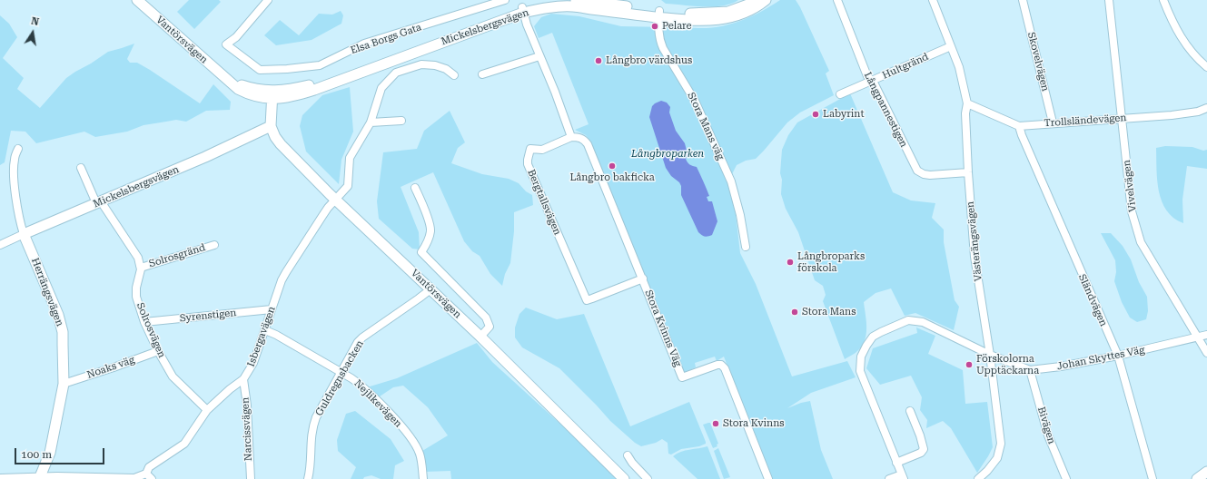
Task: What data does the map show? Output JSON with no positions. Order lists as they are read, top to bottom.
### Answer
{
  "streets": {
    "street": [
      "Mickelsbergsvägen",
      "Elsa Borgs Gata",
      "Vantörsvägen",
      "Skovelvägen",
      "Hultgränd",
      "Långpannestigen",
      "Trollsländevägen",
      "Stora Mans väg",
      "Vivelvägen",
      "Bergtallsvägen",
      "Västerängsvägen",
      "Solrosgränd",
      "Herrängsvägen",
      "Sländvägen",
      "Syrenstigen",
      "Stora Kvinns Väg",
      "Solrosvägen",
      "Isbergavägen",
      "Johan Skyttes Väg",
      "Noaks väg",
      "Guldregnsbacken",
      "Nejlikevägen",
      "Bivägen",
      "Narcissvägen"
    ]
  },
  "crossings": [
    ["Mickelsbergsvägen", "Vantörsvägen"],
    ["Mickelsbergsvägen", "Stora Mans väg"],
    ["Mickelsbergsvägen", "Herrängsvägen"],
    ["Vantörsvägen", "Isbergavägen"],
    ["Vantörsvägen", "Guldregnsbacken"],
    ["Skovelvägen", "Trollsländevägen"],
    ["Hultgränd", "Långpannestigen"],
    ["Hultgränd", "Västerängsvägen"],
    ["Långpannestigen", "Västerängsvägen"],
    ["Trollsländevägen", "Vivelvägen"],
    ["Trollsländevägen", "Västerängsvägen"],
    ["Trollsländevägen", "Sländvägen"],
    ["Vivelvägen", "Johan Skyttes Väg"],
    ["Bergtallsvägen", "Stora Kvinns Väg"],
    ["Västerängsvägen", "Johan Skyttes Väg"],
    ["Solrosgränd", "Solrosvägen"],
    ["Herrängsvägen", "Noaks väg"],
    ["Sländvägen", "Johan Skyttes Väg"],
    ["Syrenstigen", "Solrosvägen"],
    ["Syrenstigen", "Isbergavägen"],
    ["Solrosvägen", "Isbergavägen"],
    ["Solrosvägen", "Noaks väg"],
    ["Isbergavägen", "Nejlikevägen"],
    ["Isbergavägen", "Narcissvägen"],
    ["Johan Skyttes Väg", "Bivägen"],
    ["Guldregnsbacken", "Nejlikevägen"]
  ],
  "parks": ["Långbroparken"],
  "places": [
    "Pelare",
    "Långbro värdshus",
    "Labyrint",
    "Långbro bakficka",
    "Långbroparks förskola",
    "Stora Mans",
    "Förskolorna Upptäckarna",
    "Stora Kvinns"
  ],
  "scale_bar": "100 m",
  "north": "top"
}
